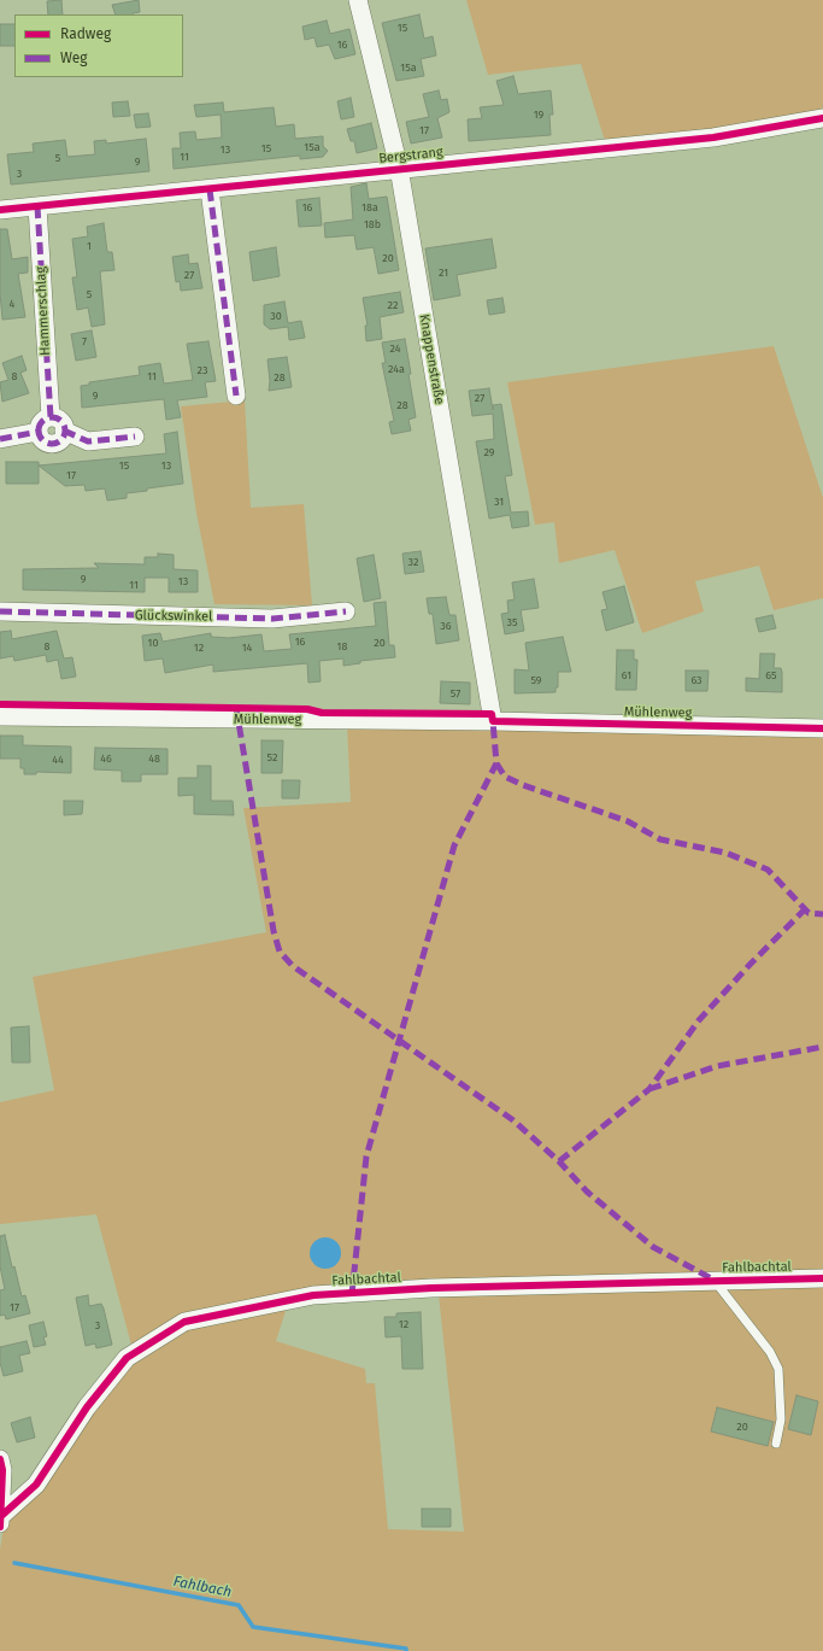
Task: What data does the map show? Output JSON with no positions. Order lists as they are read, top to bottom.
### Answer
{
  "streets": {
    "street": [
      "Bergstrang",
      "Hammerschlag",
      "Knappenstraße",
      "Glückswinkel",
      "Mühlenweg",
      "Fahlbachtal"
    ]
  },
  "crossings": [
    ["Bergstrang", "Hammerschlag"],
    ["Bergstrang", "Knappenstraße"],
    ["Knappenstraße", "Mühlenweg"]
  ],
  "water": ["Fahlbach"],
  "house_numbers": [
    "15",
    "16",
    "15a",
    "19",
    "17",
    "15a",
    "15",
    "13",
    "11",
    "5",
    "9",
    "3",
    "16",
    "18a",
    "18b",
    "1",
    "20",
    "21",
    "27",
    "5",
    "4",
    "22",
    "30",
    "7",
    "24",
    "24a",
    "23",
    "8",
    "11",
    "28",
    "9",
    "27",
    "28",
    "29",
    "15",
    "13",
    "17",
    "31",
    "32",
    "9",
    "13",
    "11",
    "35",
    "36",
    "16",
    "10",
    "20",
    "8",
    "18",
    "12",
    "14",
    "61",
    "65",
    "59",
    "63",
    "57",
    "52",
    "46",
    "48",
    "44",
    "17",
    "12",
    "3",
    "20"
  ],
  "legend": ["Radweg", "Weg"]
}
